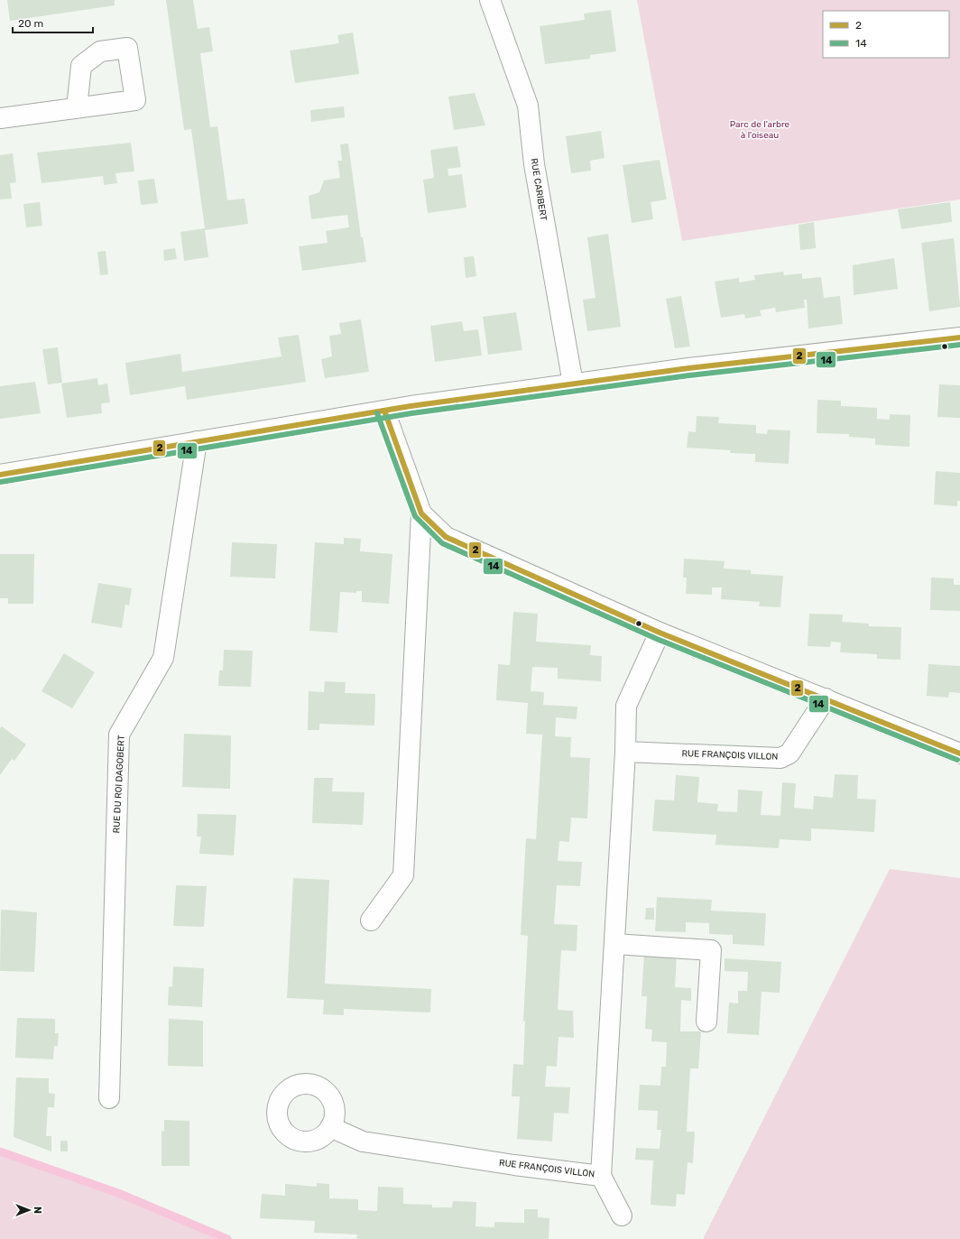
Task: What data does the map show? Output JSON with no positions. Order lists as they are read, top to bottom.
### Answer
{
  "streets": {
    "street": ["RUE CARIBERT", "RUE FRANÇOIS VILLON", "RUE DU ROI DAGOBERT"]
  },
  "parks": ["Parc de l'arbre à l'oiseau"],
  "lines": ["transit line 2", "transit line 14"],
  "legend": ["2", "14"],
  "scale_bar": "20 m",
  "north": "right"
}
